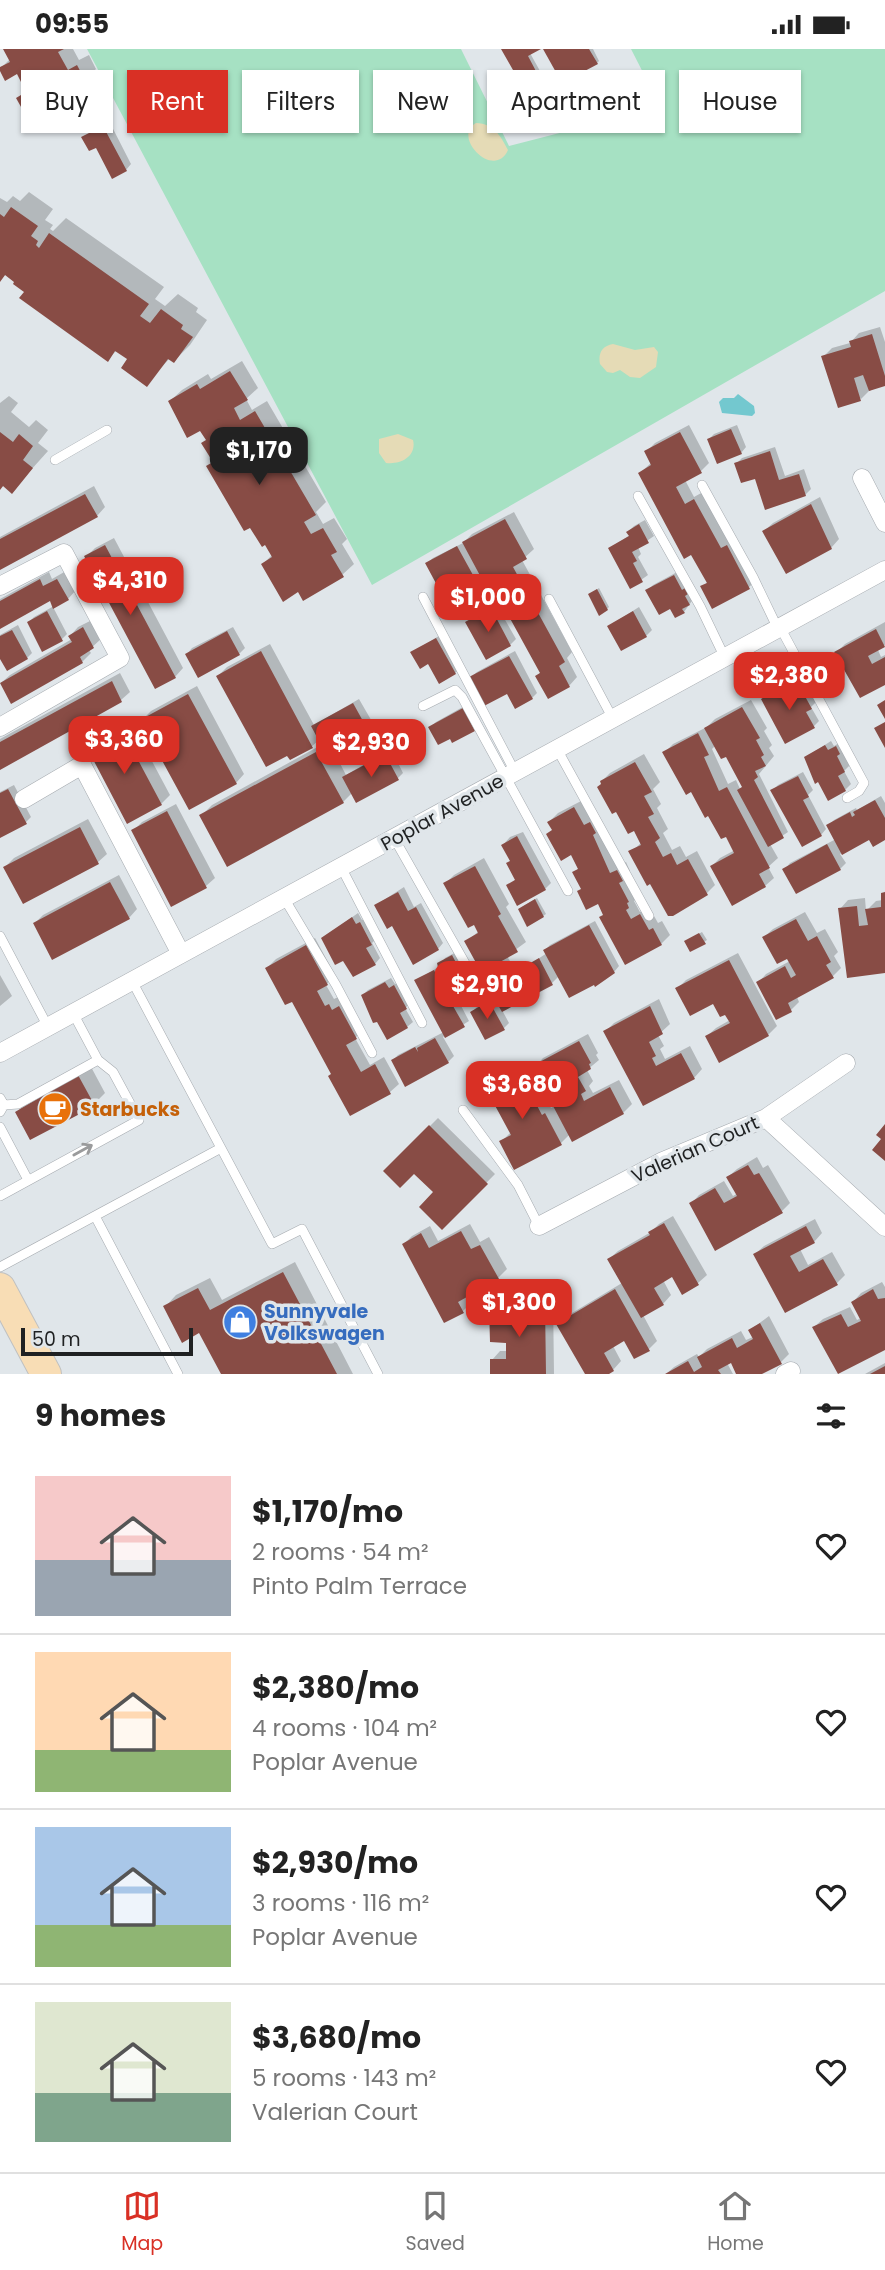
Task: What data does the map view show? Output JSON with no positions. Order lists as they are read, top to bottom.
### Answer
{
  "streets": {
    "street": ["Poplar Avenue", "Valerian Court"]
  },
  "places": {
    "cafe": ["Starbucks"],
    "shop": ["Sunnyvale Volkswagen"]
  },
  "scale_bar": "50 m",
  "page": {
    "status": "09:55",
    "chip": [
      "Buy",
      "Rent",
      "Filters",
      "New",
      "Apartment",
      "House"
    ],
    "price": [
      "$1,170",
      "$4,310",
      "$1,000",
      "$2,380",
      "$3,360",
      "$2,930",
      "$2,910",
      "$3,680",
      "$1,300"
    ],
    "scale": "50 m",
    "heading": "9 homes",
    "list": [
      {
        "name": "$1,170/mo",
        "note": "2 rooms · 54 m² · Pinto Palm Terrace"
      },
      {
        "name": "$2,380/mo",
        "note": "4 rooms · 104 m² · Poplar Avenue"
      },
      {
        "name": "$2,930/mo",
        "note": "3 rooms · 116 m² · Poplar Avenue"
      },
      {
        "name": "$3,680/mo",
        "note": "5 rooms · 143 m² · Valerian Court"
      }
    ],
    "tabs": ["Map", "Saved", "Home"]
  }
}
